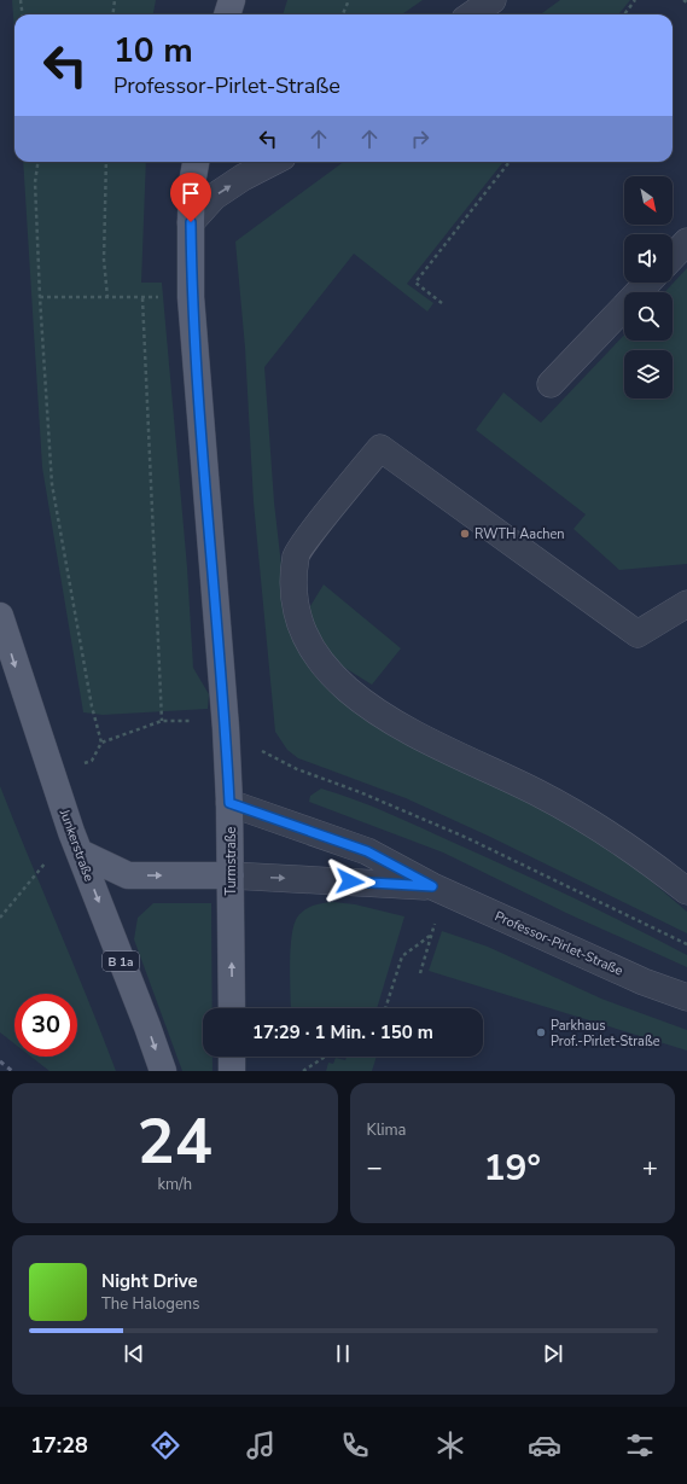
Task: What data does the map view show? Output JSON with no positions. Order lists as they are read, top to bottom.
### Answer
{
  "streets": {
    "main road": ["Junkerstraße", "Turmstraße", "B 1a"],
    "street": ["Professor-Pirlet-Straße"]
  },
  "crossings": [
    ["Turmstraße", "Professor-Pirlet-Straße"]
  ],
  "one_way": ["Junkerstraße"],
  "places": ["RWTH Aachen", "Parkhaus Prof.-Pirlet-Straße"],
  "north": "bottom right",
  "page": {
    "turn": ["10 m", "Professor-Pirlet-Straße"],
    "limit": "30",
    "trip": "17:29 · 1 Min. · 150 m",
    "tile": [
      ["24", "km/h"],
      "Klima"
    ],
    "heat": ["−", "19°", "+"],
    "song": ["Night Drive", "The Halogens"],
    "tabs": "17:28"
  }
}
